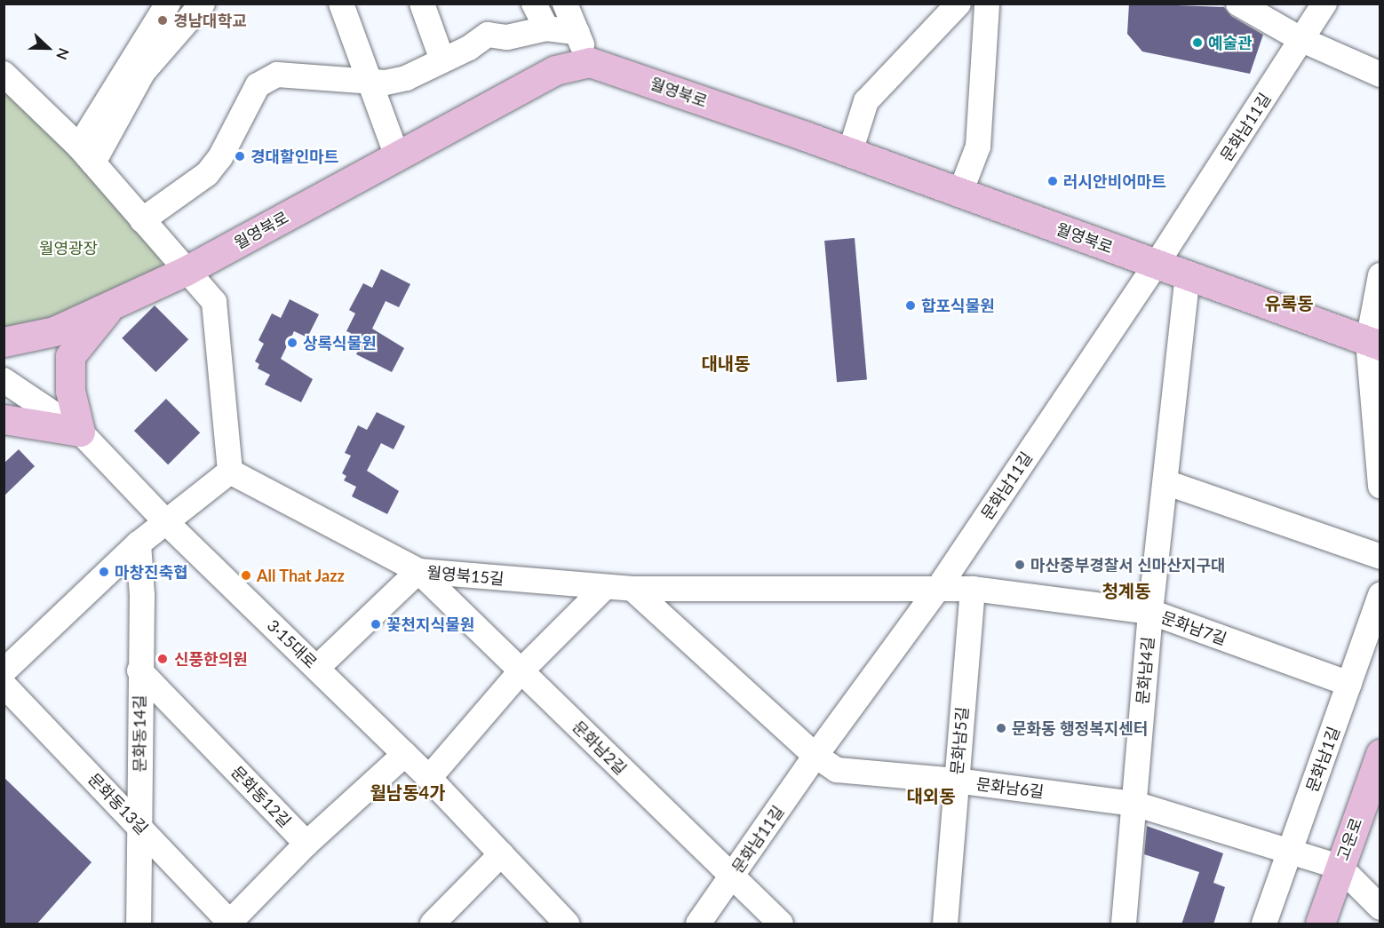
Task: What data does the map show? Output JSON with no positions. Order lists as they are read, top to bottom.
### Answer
{
  "streets": {
    "main road": ["월영북로", "고운로"],
    "street": [
      "문화남11길",
      "월영북15길",
      "문화남7길",
      "3·15대로",
      "문화남4길",
      "문화동14길",
      "문화남5길",
      "문화남2길",
      "문화남1길",
      "문화남6길",
      "문화동12길",
      "문화동13길"
    ]
  },
  "crossings": [
    ["월영북로", "문화남11길"],
    ["월영북로", "문화남4길"],
    ["문화남11길", "월영북15길"],
    ["문화남11길", "문화남7길"],
    ["문화남11길", "문화남2길"],
    ["문화남11길", "문화남6길"],
    ["월영북15길", "문화남7길"],
    ["월영북15길", "문화남2길"],
    ["월영북15길", "문화남6길"],
    ["문화남7길", "문화남4길"],
    ["문화남7길", "문화남5길"],
    ["문화남7길", "문화남1길"],
    ["문화남4길", "문화남6길"],
    ["문화동14길", "문화동12길"],
    ["문화동14길", "문화동13길"],
    ["문화남5길", "문화남6길"],
    ["문화남1길", "문화남6길"],
    ["문화남6길", "고운로"]
  ],
  "districts": [
    "유록동",
    "대내동",
    "청계동",
    "월남동4가",
    "대외동"
  ],
  "parks": ["월영광장"],
  "places": [
    "경남대학교",
    "예술관",
    "경대할인마트",
    "러시안비어마트",
    "합포식물원",
    "상록식물원",
    "마산중부경찰서 신마산지구대",
    "마창진축협",
    "All That Jazz",
    "꽃천지식물원",
    "신풍한의원",
    "문화동 행정복지센터"
  ],
  "north": "right"
}
